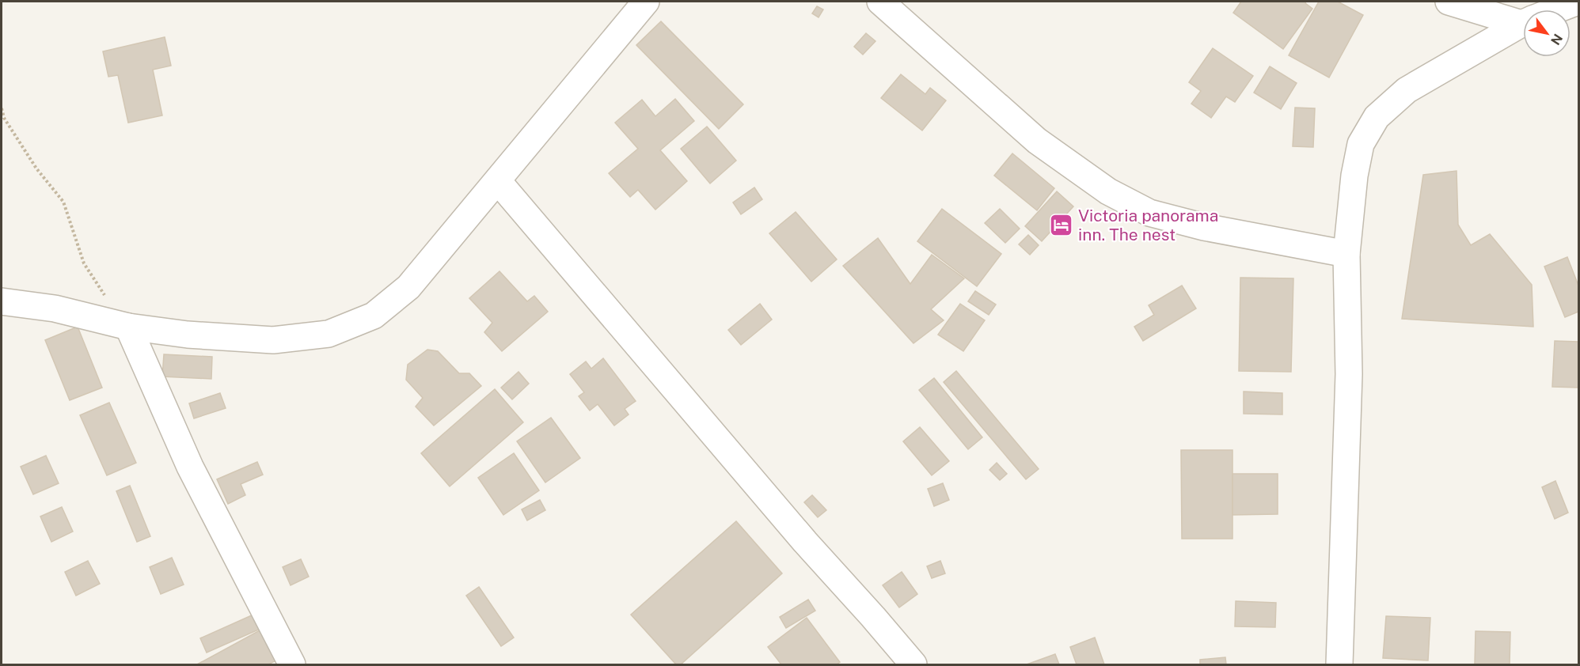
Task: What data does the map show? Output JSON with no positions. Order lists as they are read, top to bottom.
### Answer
{
  "places": {
    "hotel": ["Victoria panorama inn. The nest"]
  },
  "north": "bottom right"
}
